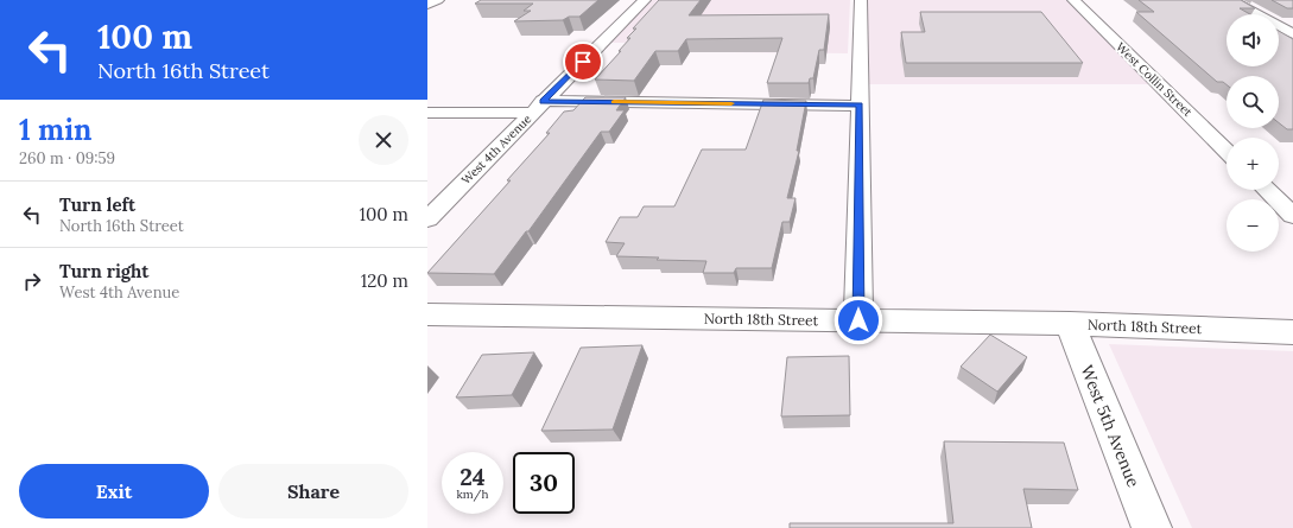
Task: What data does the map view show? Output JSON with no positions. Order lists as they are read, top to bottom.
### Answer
{
  "streets": {
    "street": [
      "West Collin Street",
      "West 4th Avenue",
      "North 18th Street",
      "West 5th Avenue"
    ]
  },
  "crossings": [
    ["North 18th Street", "West 5th Avenue"]
  ],
  "page": {
    "turn": ["100 m", "North 16th Street"],
    "map_buttons": ["+", "−"],
    "heading": ["1 min", "260 m · 09:59"],
    "list": [
      {
        "name": "Turn left",
        "note": "North 16th Street",
        "value": "100 m"
      },
      {
        "name": "Turn right",
        "note": "West 4th Avenue",
        "value": "120 m"
      }
    ],
    "speed": "24 km/h",
    "limit": "30",
    "buttons": ["Exit", "Share"]
  }
}
